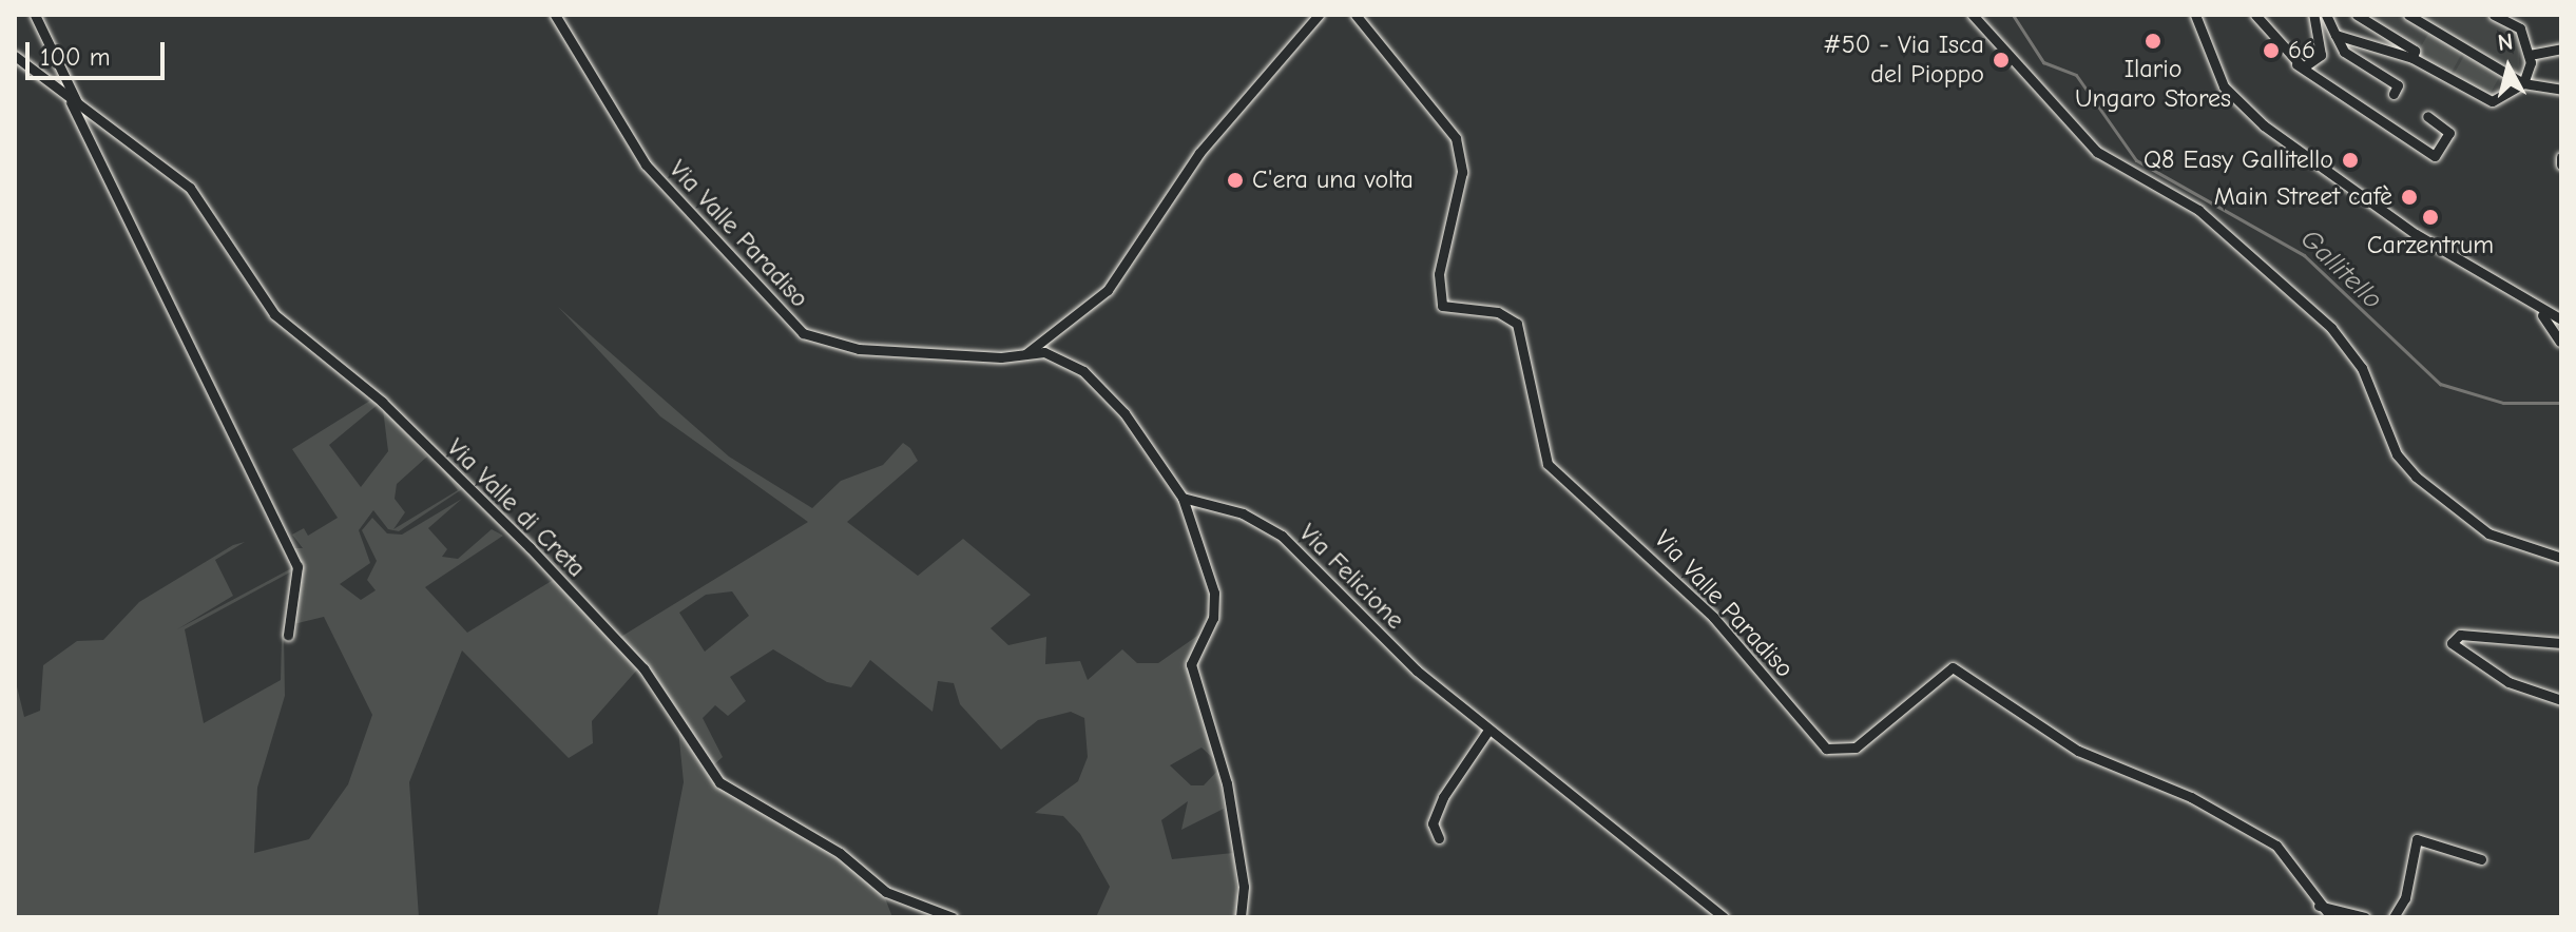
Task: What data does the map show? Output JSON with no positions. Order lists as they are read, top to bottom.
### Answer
{
  "streets": {
    "street": ["Via Valle Paradiso", "Via Valle di Creta", "Via Felicione"]
  },
  "water": ["Gallitello"],
  "places": [
    "Ilario Ungaro Stores",
    "66",
    "#50 - Via Isca del Pioppo",
    "Q8 Easy Gallitello",
    "C'era una volta",
    "Main Street cafè",
    "Carzentrum"
  ],
  "scale_bar": "100 m",
  "north": "top"
}
